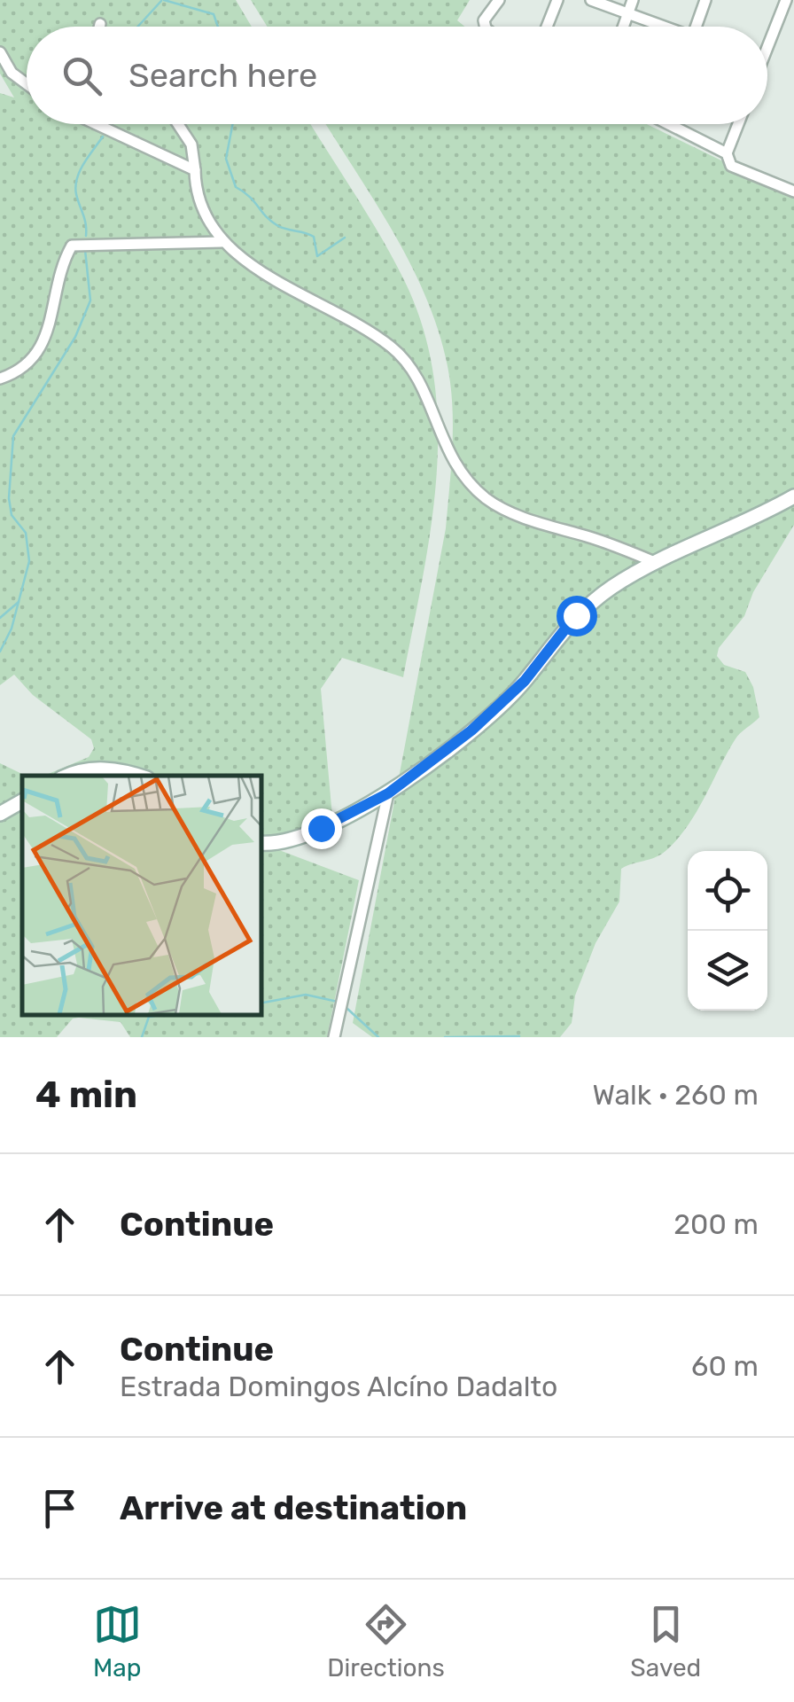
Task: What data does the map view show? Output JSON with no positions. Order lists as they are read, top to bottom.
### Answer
{
  "page": {
    "search": "Search here",
    "heading": ["4 min", "Walk · 260 m"],
    "list": [
      ["Continue", "200 m"],
      ["Continue", "Estrada Domingos Alcíno Dadalto", "60 m"],
      "Arrive at destination"
    ],
    "nav": ["Map", "Directions", "Saved"]
  }
}
